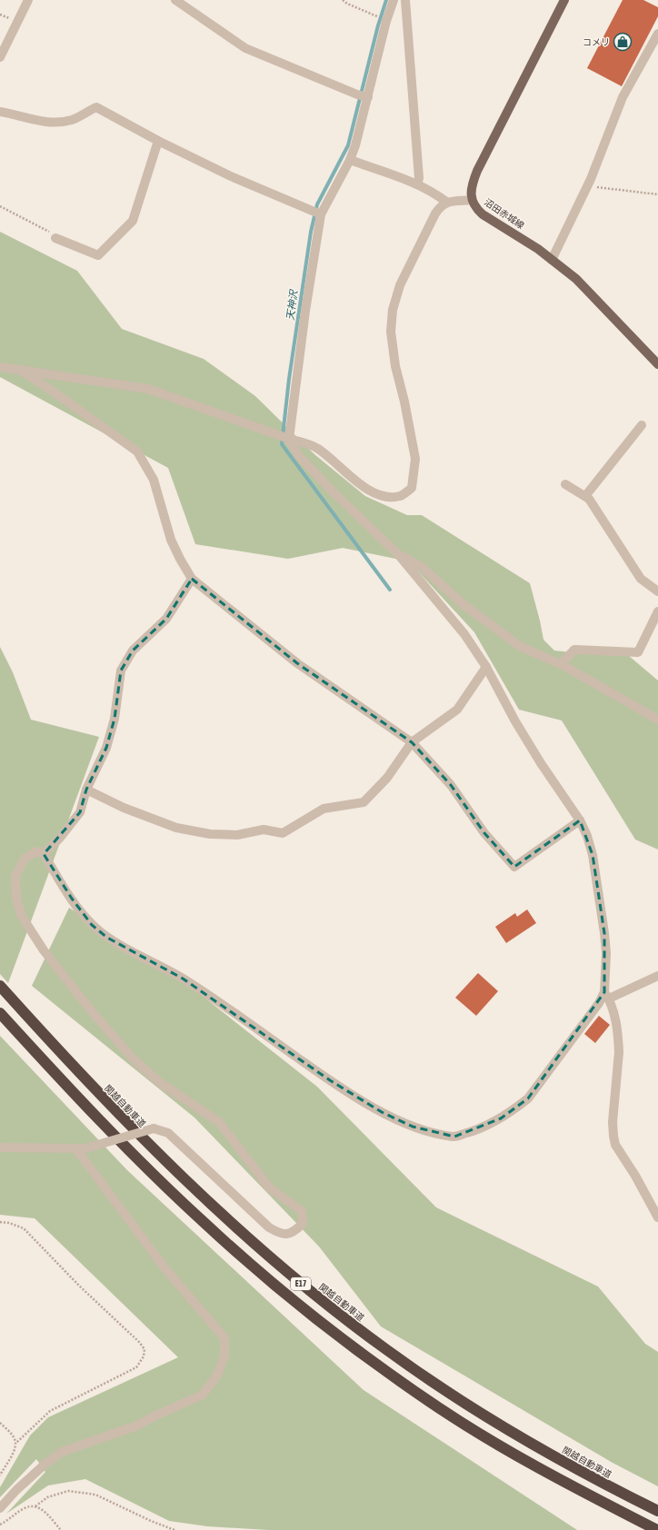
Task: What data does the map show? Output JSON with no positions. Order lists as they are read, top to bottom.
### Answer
{
  "streets": {
    "highway": ["関越自動車道", "E17"],
    "main road": ["沼田赤城線"]
  },
  "water": ["天神沢"],
  "places": {
    "shop": ["コメリ"]
  }
}
